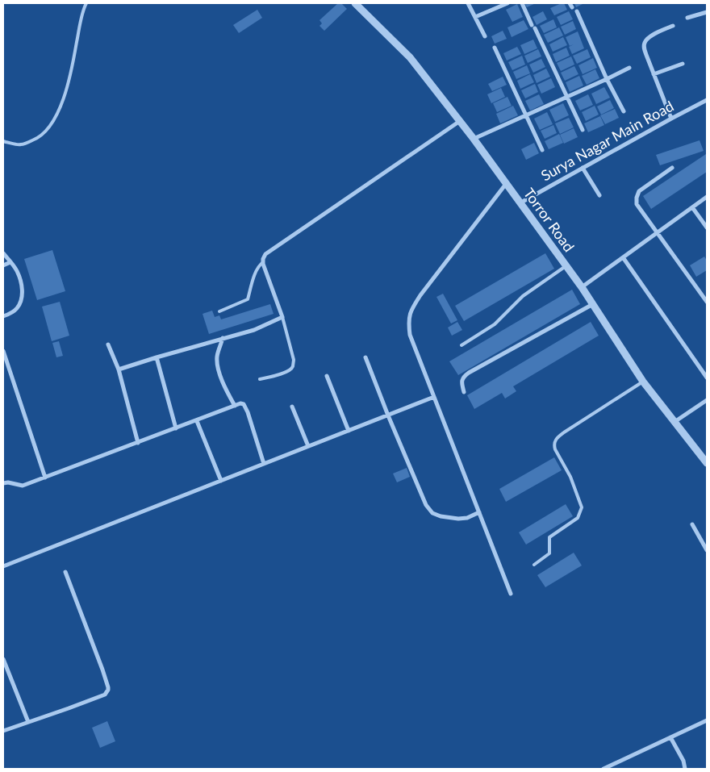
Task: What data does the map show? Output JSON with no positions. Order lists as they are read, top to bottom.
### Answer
{
  "streets": {
    "street": ["Surya Nagar Main Road", "Torror Road"]
  },
  "crossings": [
    ["Surya Nagar Main Road", "Torror Road"]
  ]
}
